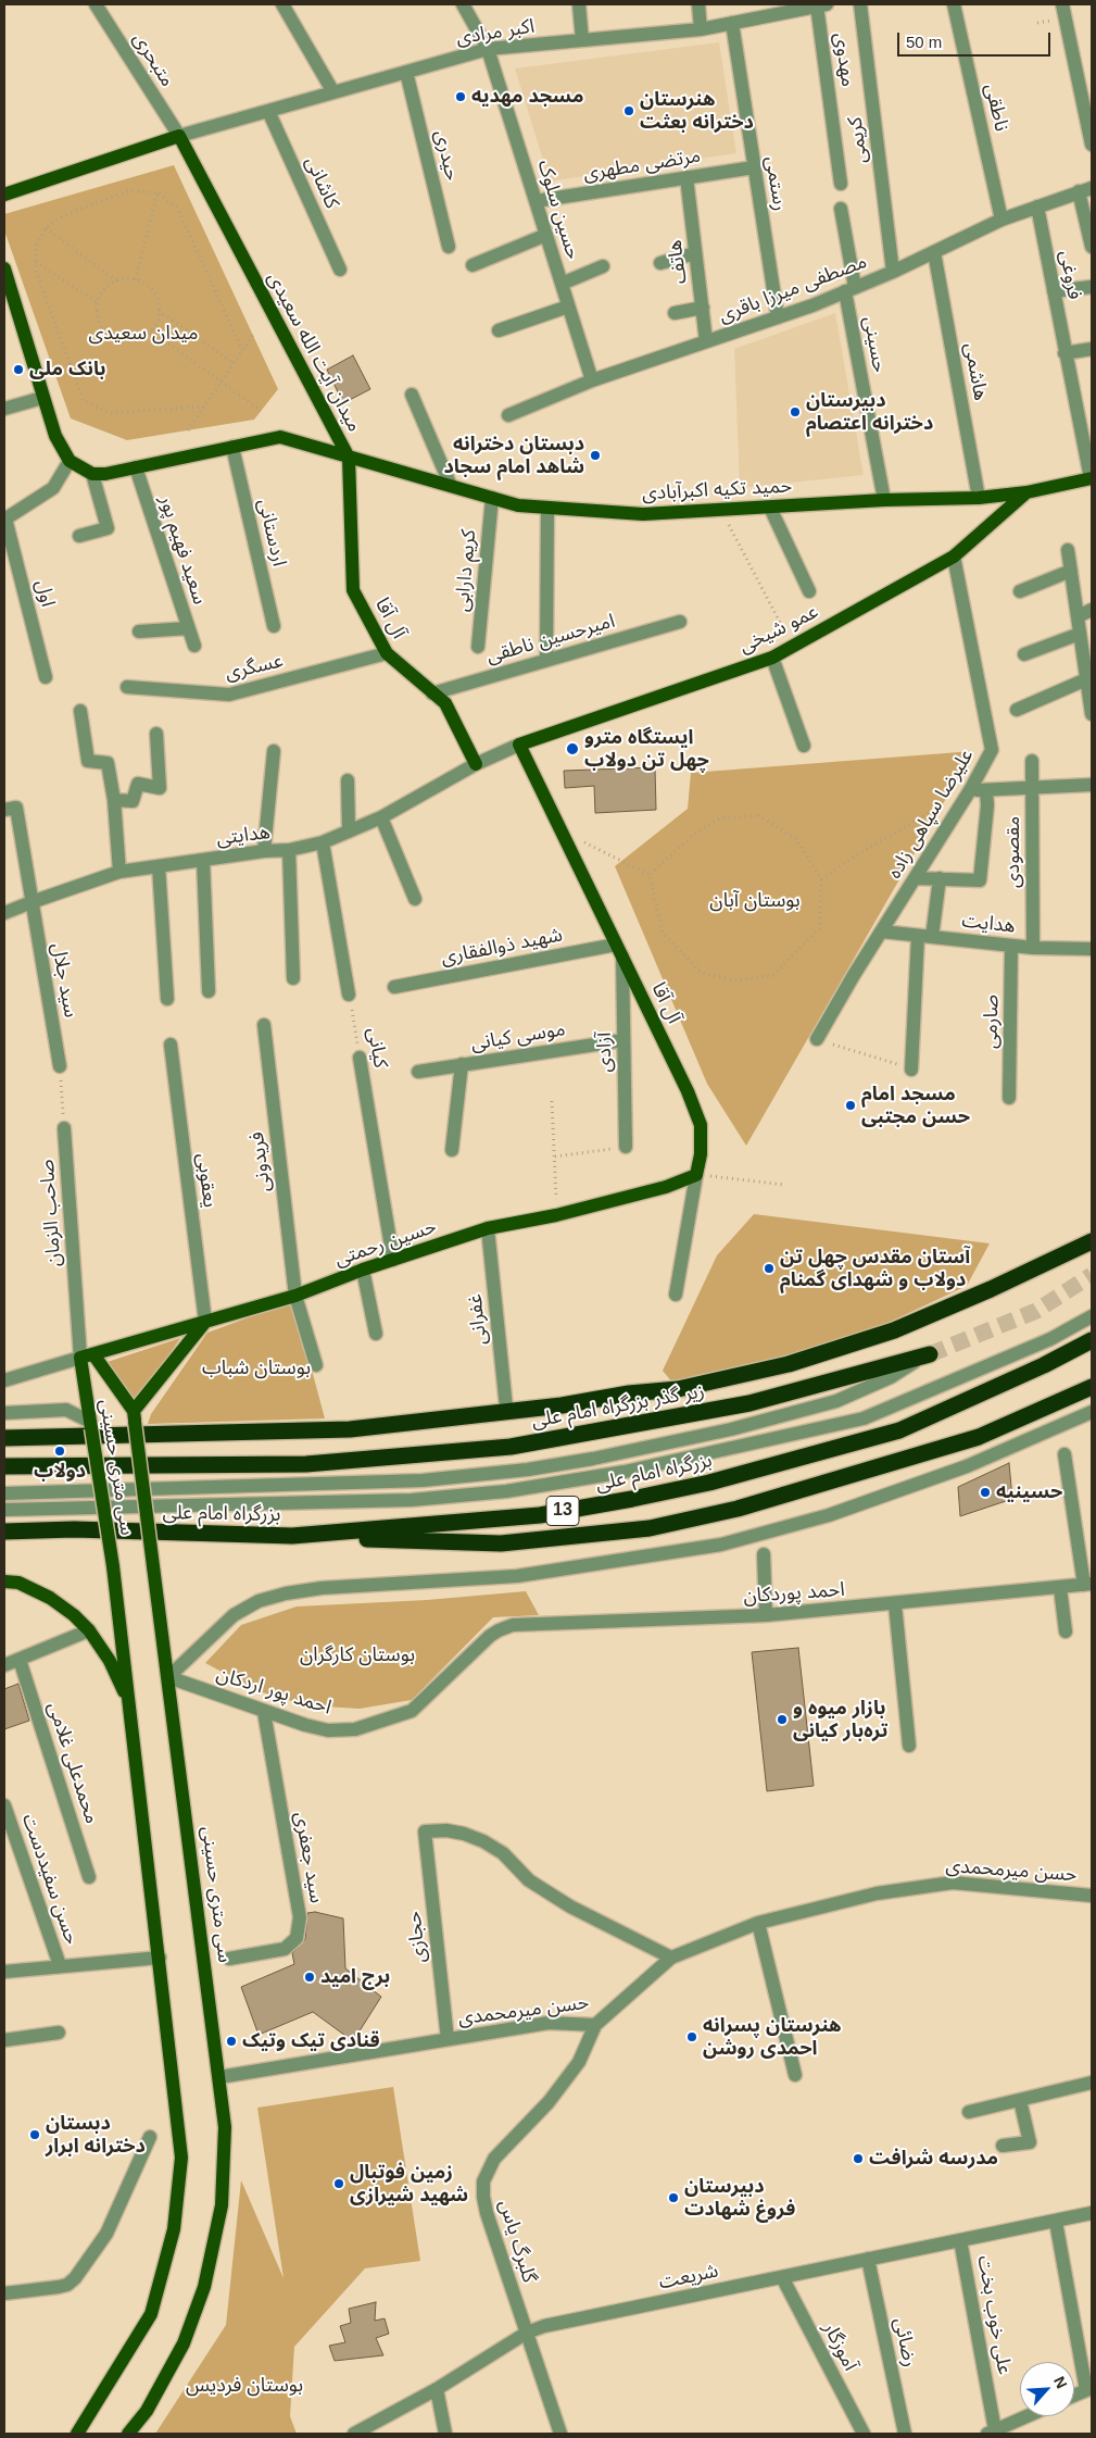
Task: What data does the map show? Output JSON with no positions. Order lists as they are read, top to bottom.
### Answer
{
  "streets": {
    "highway": ["زیر گذر بزرگراه امام علی", "بزرگراه امام علی", "13"],
    "main road": [
      "میدان آیت الله سعیدی",
      "حمید تکیه اکبرآبادی",
      "آل آقا",
      "عمو شیخی",
      "حسین رحمتی",
      "سی متری حسینی"
    ],
    "street": [
      "اکبر مرادی",
      "متبحری",
      "مهدوی",
      "ناطقی",
      "کریمی",
      "حیدری",
      "مرتضی مطهری",
      "کاشانی",
      "رستمی",
      "حسین سلوک",
      "هاتف",
      "فروغی",
      "مصطفی میرزا باقری",
      "حسینی",
      "هاشمی",
      "اردستانی",
      "سعید فهیم پور",
      "کریم دارابی",
      "اول",
      "امیرحسین ناطقی",
      "عسگری",
      "علیرضا سپاهی زاده",
      "هدایتی",
      "مقصودی",
      "هدایت",
      "شهید ذوالفقاری",
      "سید جلال",
      "صارمی",
      "موسی کیانی",
      "کیانی",
      "آزادی",
      "فریدونی",
      "یعقوبی",
      "صاحب الزمان",
      "غفرانی",
      "احمد پوردکان",
      "احمد پور اردکان",
      "محمدعلی غلامی",
      "سید جعفری",
      "حسن میرمحمدی",
      "حسن سفیددست",
      "حجازی",
      "گلبرگ یاس",
      "شریعت",
      "علی خوب بخت",
      "رضائی",
      "آموزگار"
    ]
  },
  "crossings": [
    ["اکبر مرادی", "متبحری"],
    ["اکبر مرادی", "مهدوی"],
    ["اکبر مرادی", "حیدری"],
    ["اکبر مرادی", "کاشانی"],
    ["اکبر مرادی", "رستمی"],
    ["اکبر مرادی", "حسین سلوک"],
    ["اکبر مرادی", "میدان آیت الله سعیدی"],
    ["متبحری", "میدان آیت الله سعیدی"],
    ["ناطقی", "مصطفی میرزا باقری"],
    ["کریمی", "مصطفی میرزا باقری"],
    ["مرتضی مطهری", "رستمی"],
    ["مرتضی مطهری", "حسین سلوک"],
    ["مرتضی مطهری", "هاتف"],
    ["رستمی", "مصطفی میرزا باقری"],
    ["حسین سلوک", "مصطفی میرزا باقری"],
    ["هاتف", "مصطفی میرزا باقری"],
    ["فروغی", "مصطفی میرزا باقری"],
    ["فروغی", "حمید تکیه اکبرآبادی"],
    ["مصطفی میرزا باقری", "حسینی"],
    ["مصطفی میرزا باقری", "هاشمی"],
    ["حسینی", "حمید تکیه اکبرآبادی"],
    ["میدان آیت الله سعیدی", "حمید تکیه اکبرآبادی"],
    ["میدان آیت الله سعیدی", "اردستانی"],
    ["میدان آیت الله سعیدی", "سعید فهیم پور"],
    ["میدان آیت الله سعیدی", "آل آقا"],
    ["هاشمی", "حمید تکیه اکبرآبادی"],
    ["حمید تکیه اکبرآبادی", "کریم دارابی"],
    ["حمید تکیه اکبرآبادی", "آل آقا"],
    ["حمید تکیه اکبرآبادی", "عمو شیخی"],
    ["آل آقا", "عمو شیخی"],
    ["آل آقا", "امیرحسین ناطقی"],
    ["آل آقا", "عسگری"],
    ["آل آقا", "هدایتی"],
    ["آل آقا", "شهید ذوالفقاری"],
    ["آل آقا", "آزادی"],
    ["آل آقا", "حسین رحمتی"],
    ["عمو شیخی", "علیرضا سپاهی زاده"],
    ["عمو شیخی", "هدایتی"],
    ["علیرضا سپاهی زاده", "هدایت"],
    ["هدایتی", "سید جلال"],
    ["مقصودی", "هدایت"],
    ["هدایت", "صارمی"],
    ["شهید ذوالفقاری", "آزادی"],
    ["موسی کیانی", "آزادی"],
    ["کیانی", "حسین رحمتی"],
    ["فریدونی", "حسین رحمتی"],
    ["یعقوبی", "حسین رحمتی"],
    ["صاحب الزمان", "حسین رحمتی"],
    ["صاحب الزمان", "سی متری حسینی"],
    ["حسین رحمتی", "غفرانی"],
    ["حسین رحمتی", "سی متری حسینی"],
    ["سی متری حسینی", "احمد پور اردکان"],
    ["سی متری حسینی", "حسن میرمحمدی"],
    ["احمد پوردکان", "احمد پور اردکان"],
    ["احمد پور اردکان", "سید جعفری"],
    ["حسن میرمحمدی", "حجازی"],
    ["حسن میرمحمدی", "گلبرگ یاس"],
    ["گلبرگ یاس", "شریعت"],
    ["شریعت", "علی خوب بخت"],
    ["شریعت", "رضائی"],
    ["شریعت", "آموزگار"]
  ],
  "parks": [
    "میدان سعیدی",
    "بوستان آبان",
    "بوستان شباب",
    "بوستان کارگران",
    "بوستان فردیس"
  ],
  "places": [
    "مسجد مهدیه",
    "هنرستان دخترانه بعثت",
    "بانک ملی",
    "دبیرستان دخترانه اعتصام",
    "دبستان دخترانه شاهد امام سجاد",
    "ایستگاه مترو چهل تن دولاب",
    "مسجد امام حسن مجتبی",
    "آستان مقدس چهل تن دولاب و شهدای گمنام",
    "دولاب",
    "حسینیه",
    "بازار میوه و تره‌بار کیانی",
    "برج امید",
    "هنرستان پسرانه احمدی روشن",
    "قنادی تیک وتیک",
    "دبستان دخترانه ابرار",
    "مدرسه شرافت",
    "زمین فوتبال شهید شیرازی",
    "دبیرستان فروغ شهادت"
  ],
  "scale_bar": "50 m",
  "north": "top right"
}
